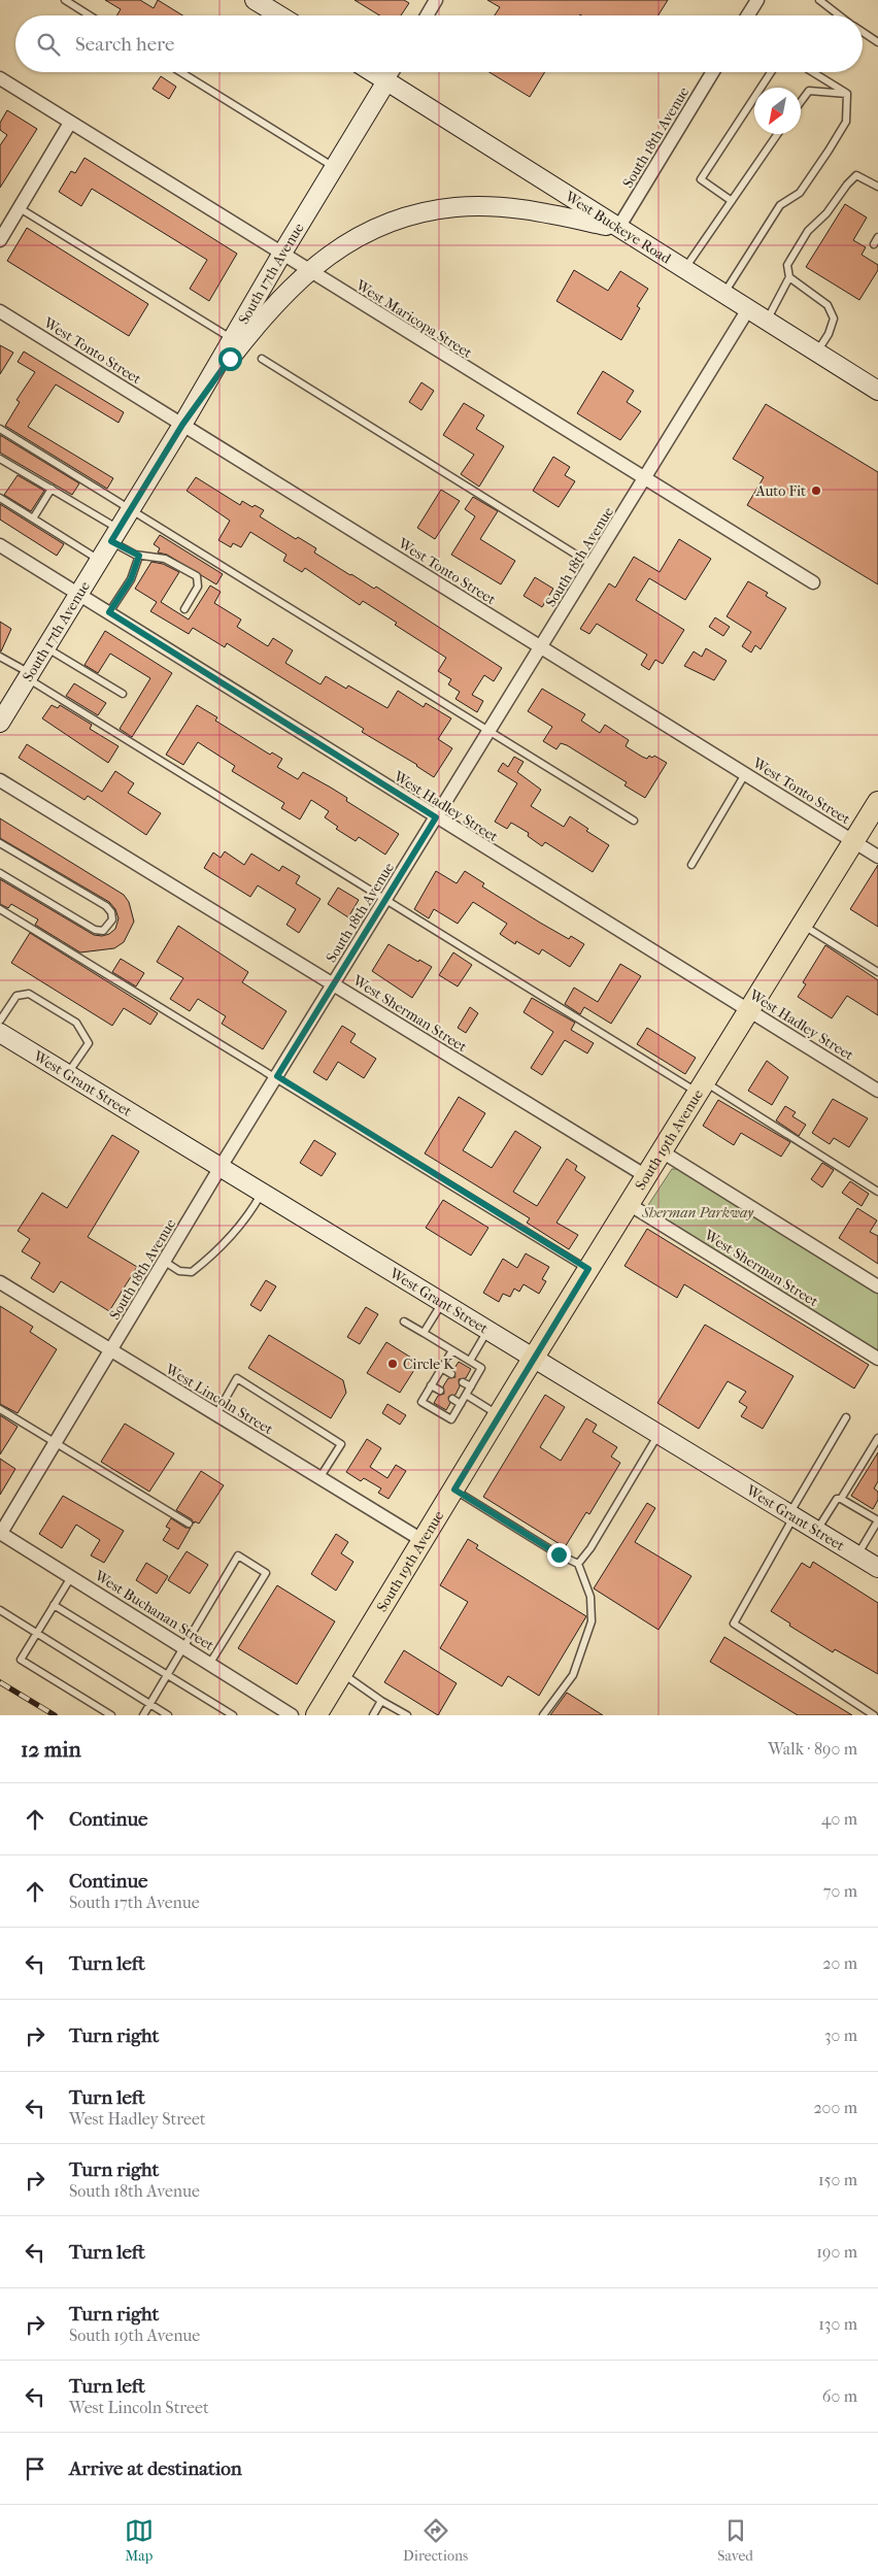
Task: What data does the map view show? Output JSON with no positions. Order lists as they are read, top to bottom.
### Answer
{
  "streets": {
    "main road": [
      "West Buckeye Road",
      "South 17th Avenue",
      "West Grant Street",
      "South 19th Avenue"
    ],
    "street": [
      "South 18th Avenue",
      "West Maricopa Street",
      "West Tonto Street",
      "West Hadley Street",
      "West Sherman Street",
      "West Lincoln Street",
      "West Buchanan Street"
    ]
  },
  "crossings": [
    ["South 18th Avenue", "West Buckeye Road"],
    ["South 18th Avenue", "West Maricopa Street"],
    ["South 18th Avenue", "West Tonto Street"],
    ["South 18th Avenue", "West Hadley Street"],
    ["South 18th Avenue", "West Sherman Street"],
    ["South 18th Avenue", "West Grant Street"],
    ["South 18th Avenue", "West Lincoln Street"],
    ["South 18th Avenue", "West Buchanan Street"],
    ["West Buckeye Road", "South 17th Avenue"],
    ["South 17th Avenue", "West Maricopa Street"],
    ["South 17th Avenue", "West Tonto Street"],
    ["South 17th Avenue", "West Hadley Street"],
    ["West Tonto Street", "South 19th Avenue"],
    ["West Hadley Street", "South 19th Avenue"],
    ["West Sherman Street", "South 19th Avenue"],
    ["West Grant Street", "South 19th Avenue"],
    ["South 19th Avenue", "West Lincoln Street"]
  ],
  "parks": ["Sherman Parkway"],
  "places": ["Auto Fit", "Circle K"],
  "north": "bottom left",
  "page": {
    "search": "Search here",
    "heading": ["12 min", "Walk · 890 m"],
    "list": [
      ["Continue", "40 m"],
      ["Continue", "South 17th Avenue", "70 m"],
      ["Turn left", "20 m"],
      ["Turn right", "30 m"],
      ["Turn left", "West Hadley Street", "200 m"],
      ["Turn right", "South 18th Avenue", "150 m"],
      ["Turn left", "190 m"],
      ["Turn right", "South 19th Avenue", "130 m"],
      ["Turn left", "West Lincoln Street", "60 m"],
      "Arrive at destination"
    ],
    "nav": ["Map", "Directions", "Saved"]
  }
}
